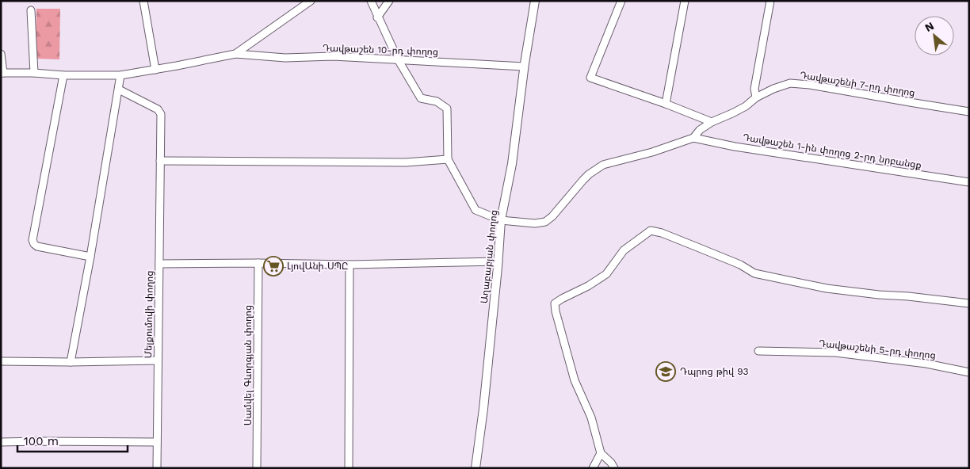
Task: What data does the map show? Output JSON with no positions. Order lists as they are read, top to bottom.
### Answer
{
  "streets": {
    "street": [
      "Դավթաշեն 10-րդ փողոց",
      "Դավթաշենի 7-րդ փողոց",
      "Դավթաշեն 1-ին փողոց 2-րդ նրբանցք",
      "Աղաբաբյան փողոց",
      "Մելքումովի փողոց",
      "Դավթաշենի 5-րդ փողոց",
      "Սամվել Գևորգյան փողոց"
    ]
  },
  "crossings": [
    ["Դավթաշեն 10-րդ փողոց", "Աղաբաբյան փողոց"],
    ["Դավթաշենի 7-րդ փողոց", "Դավթաշեն 1-ին փողոց 2-րդ նրբանցք"],
    ["Դավթաշենի 7-րդ փողոց", "Աղաբաբյան փողոց"]
  ],
  "places": {
    "supermarket": ["ԼյովԱնի ՍՊԸ"],
    "school or university": ["Դպրոց թիվ 93"]
  },
  "scale_bar": "100 m",
  "north": "top left"
}
